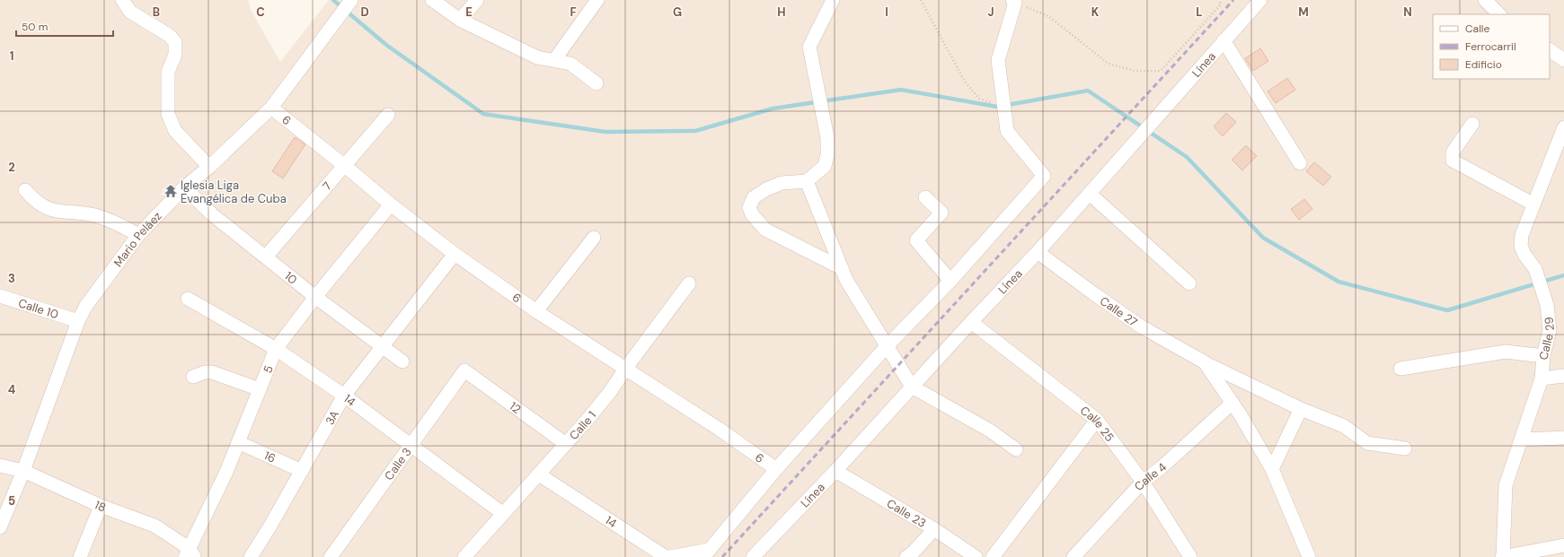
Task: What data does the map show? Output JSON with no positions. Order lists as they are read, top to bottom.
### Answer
{
  "streets": {
    "street": [
      "Línea",
      "6",
      "7",
      "Mario Peláez",
      "10",
      "Calle 10",
      "Calle 27",
      "Calle 29",
      "5",
      "14",
      "12",
      "3A",
      "Calle 1",
      "Calle 25",
      "16",
      "Calle 3",
      "Calle 4",
      "18",
      "Calle 23"
    ]
  },
  "crossings": [
    ["Línea", "Calle 27"],
    ["Línea", "Calle 25"],
    ["Línea", "Calle 23"],
    ["6", "7"],
    ["6", "Mario Peláez"],
    ["6", "5"],
    ["6", "3A"],
    ["6", "Calle 1"],
    ["7", "10"],
    ["Mario Peláez", "10"],
    ["Mario Peláez", "Calle 10"],
    ["Mario Peláez", "18"],
    ["10", "5"],
    ["10", "3A"],
    ["Calle 27", "Calle 4"],
    ["5", "14"],
    ["5", "16"],
    ["5", "18"],
    ["14", "3A"],
    ["14", "Calle 1"],
    ["14", "Calle 3"],
    ["12", "Calle 1"],
    ["12", "Calle 3"],
    ["3A", "16"],
    ["Calle 25", "Calle 4"]
  ],
  "places": {
    "temple": ["Iglesia Liga Evangélica de Cuba"]
  },
  "legend": ["Calle", "Ferrocarril", "Edificio"],
  "scale_bar": "50 m",
  "grid": {
    "columns": [
      "B",
      "C",
      "D",
      "E",
      "F",
      "G",
      "H",
      "I",
      "J",
      "K",
      "L",
      "M",
      "N"
    ],
    "rows": [
      "1",
      "2",
      "3",
      "4",
      "5"
    ]
  }
}
